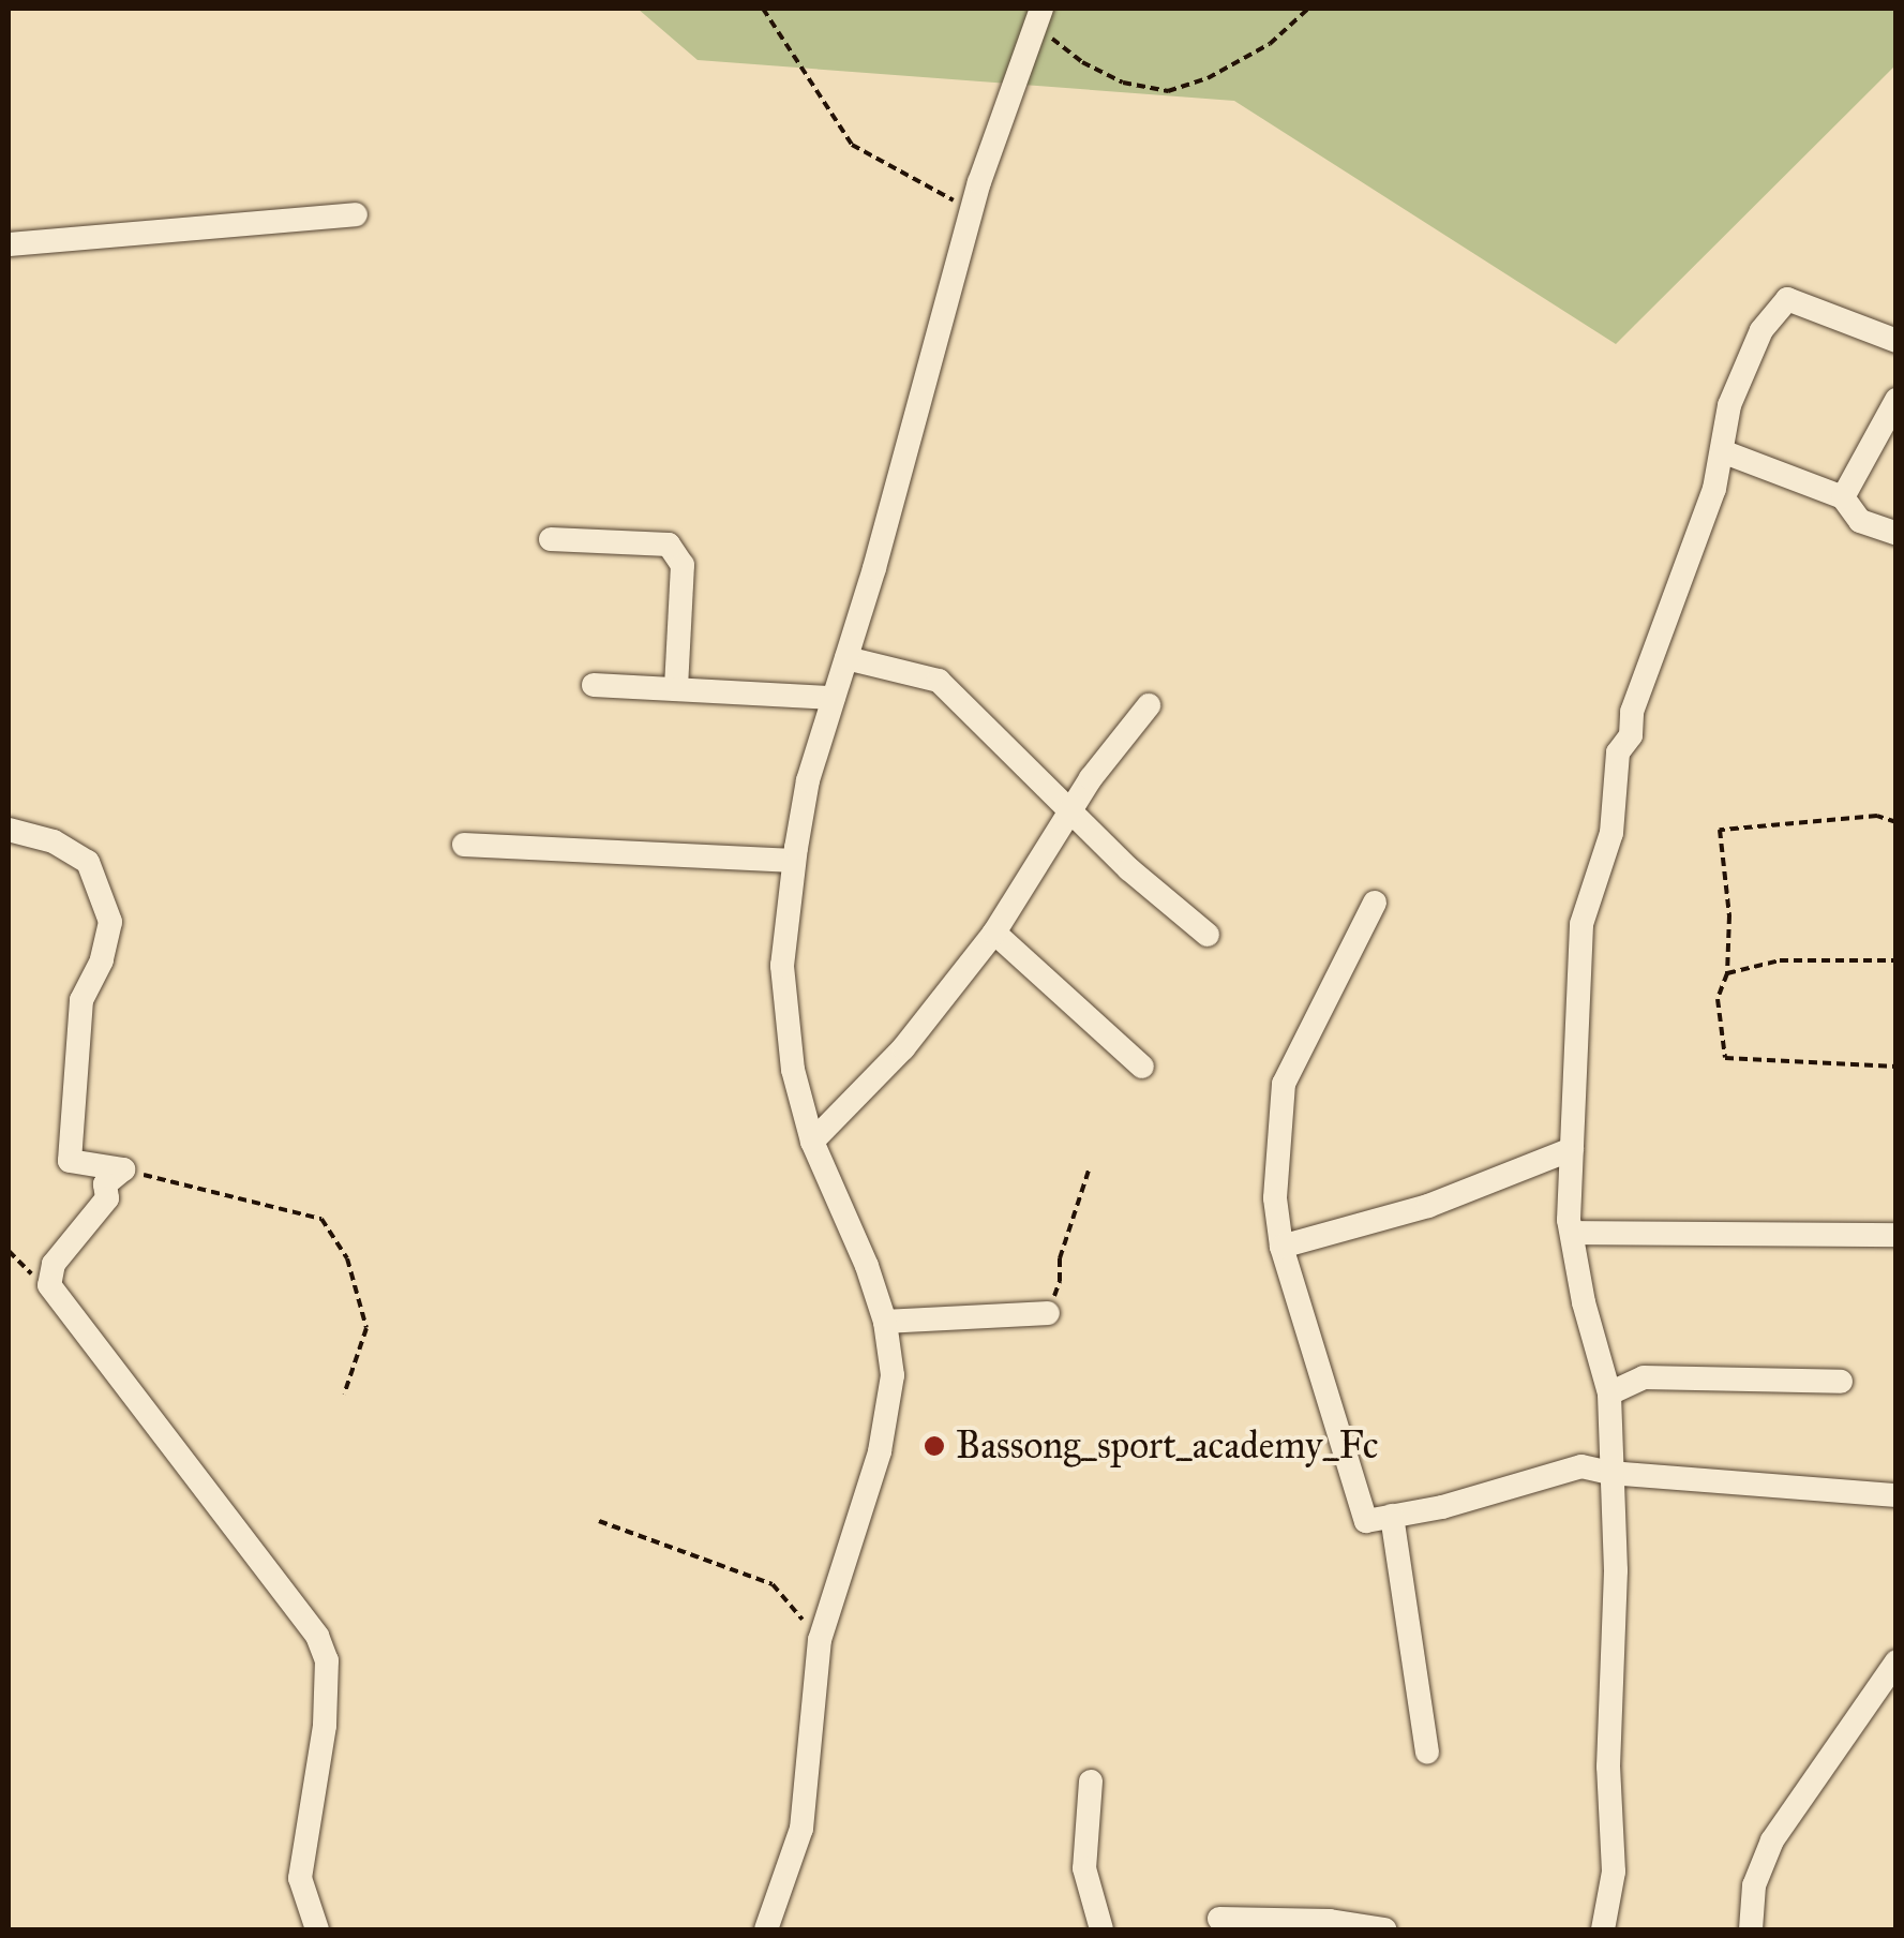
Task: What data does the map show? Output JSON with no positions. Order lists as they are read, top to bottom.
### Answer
{
  "places": ["Bassong_sport_academy_Fc"]
}
